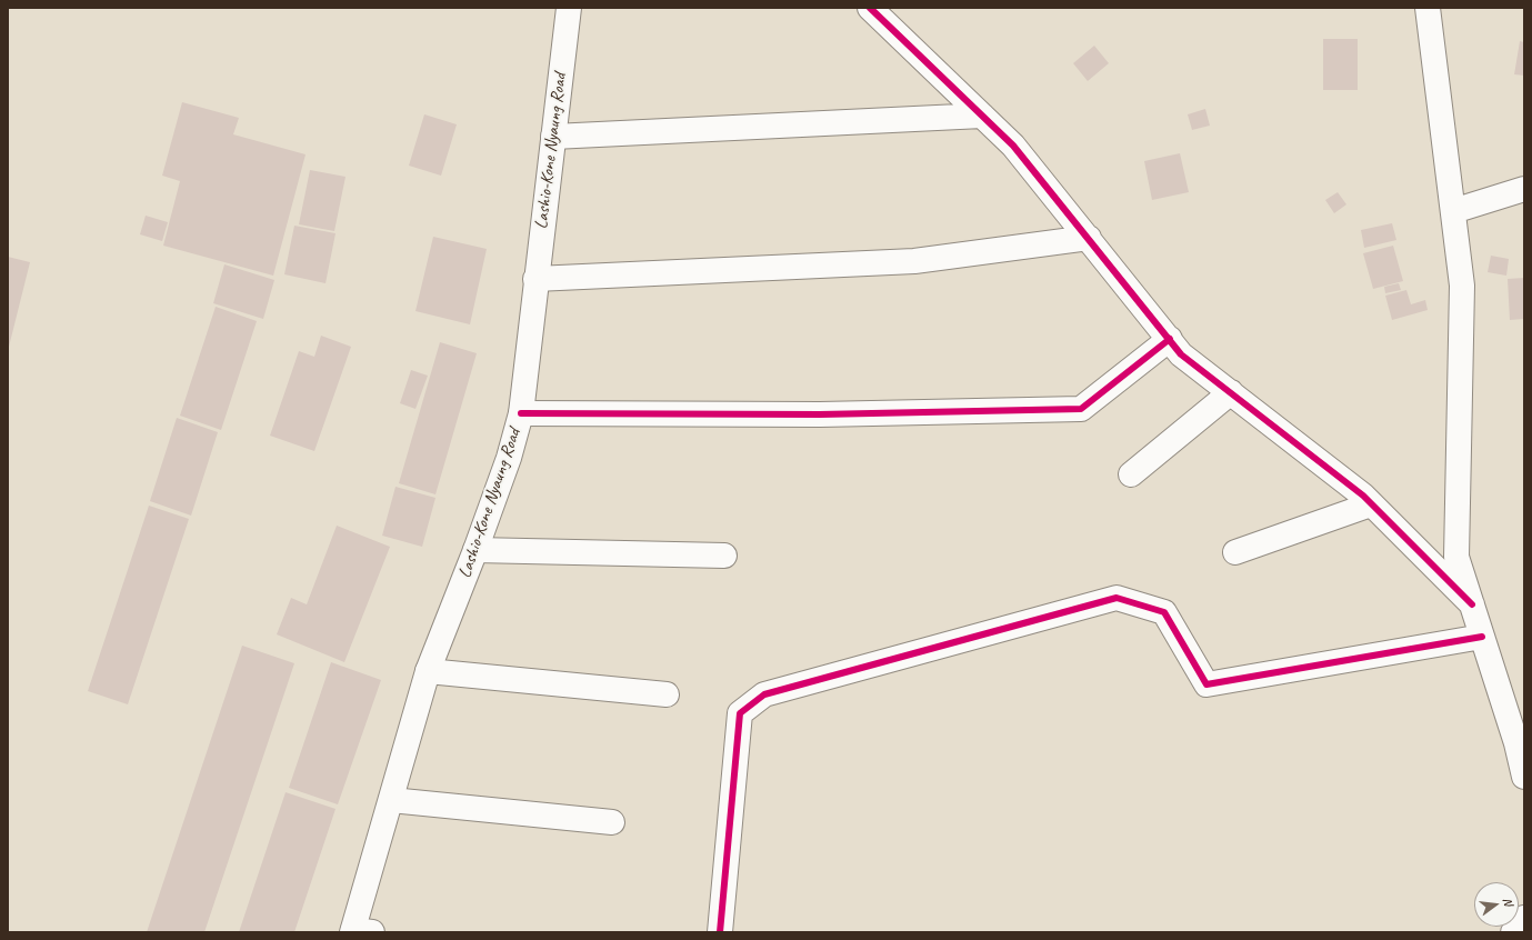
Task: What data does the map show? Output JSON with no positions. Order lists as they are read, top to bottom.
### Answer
{
  "streets": {
    "street": ["Lashio-Kone Nyaung Road"]
  },
  "north": "right"
}
